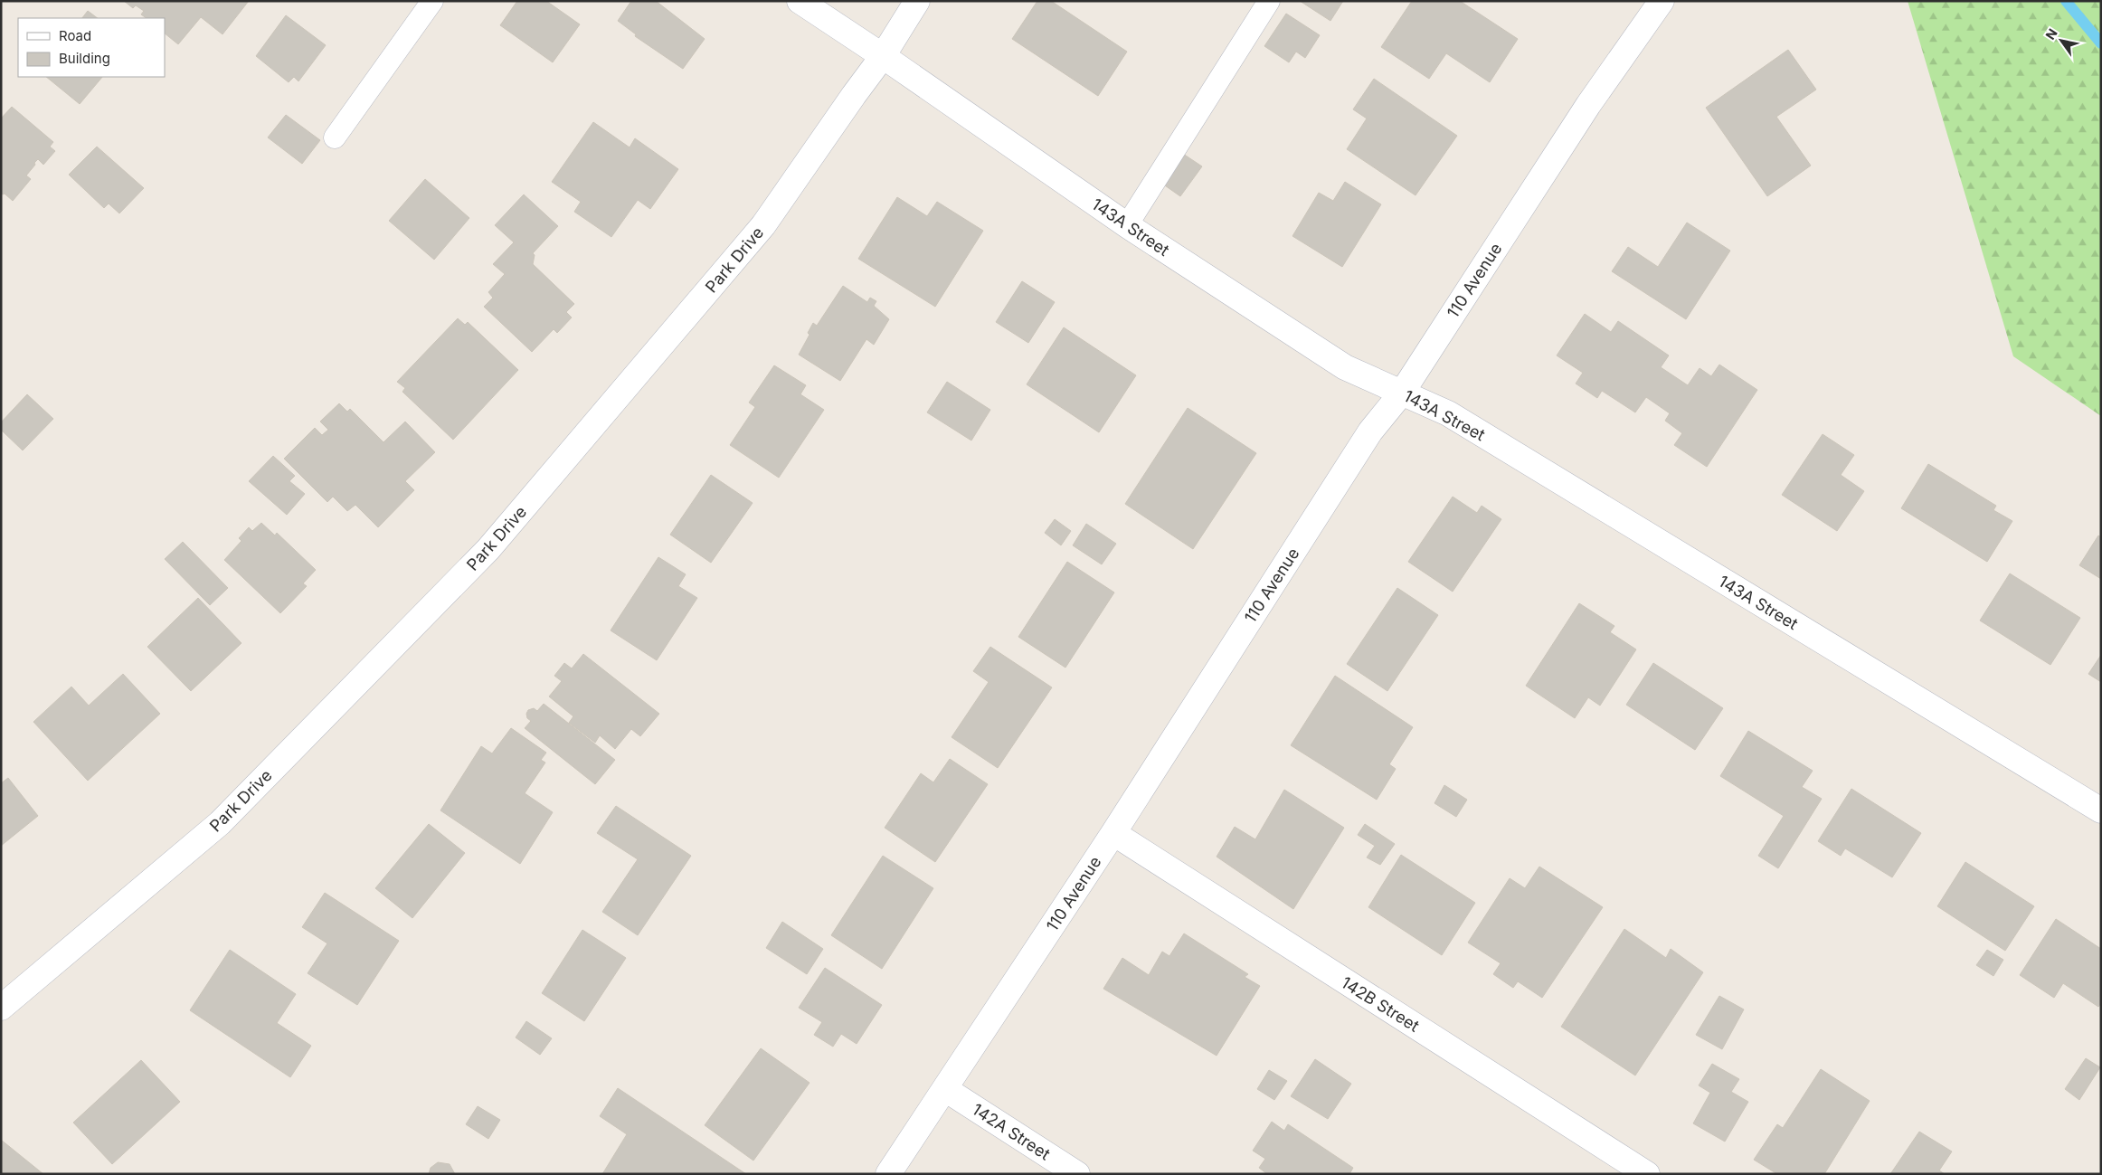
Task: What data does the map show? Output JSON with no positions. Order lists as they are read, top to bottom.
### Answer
{
  "streets": {
    "street": [
      "143A Street",
      "Park Drive",
      "110 Avenue",
      "142B Street",
      "142A Street"
    ]
  },
  "crossings": [
    ["143A Street", "Park Drive"],
    ["143A Street", "110 Avenue"],
    ["110 Avenue", "142B Street"],
    ["110 Avenue", "142A Street"]
  ],
  "legend": ["Road", "Building"],
  "north": "top left"
}
